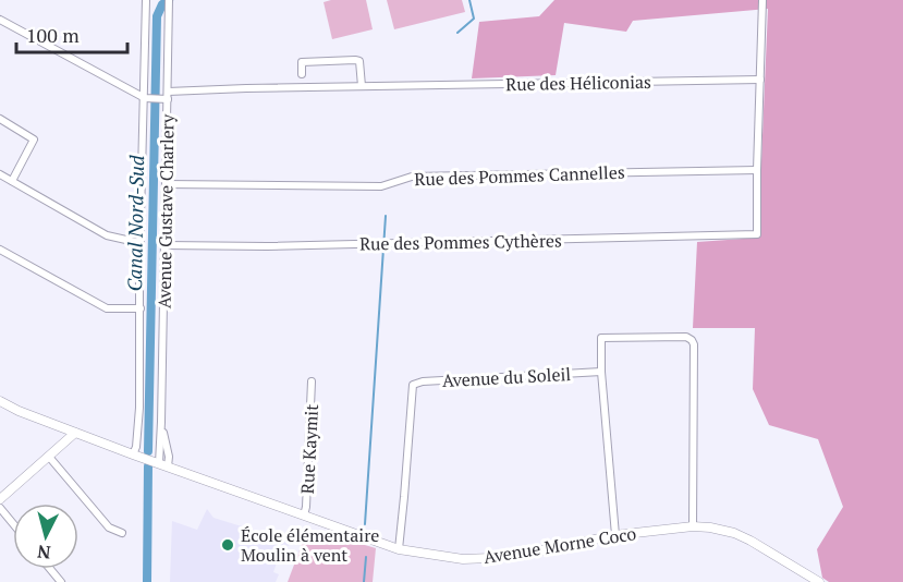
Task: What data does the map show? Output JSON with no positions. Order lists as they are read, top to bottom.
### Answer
{
  "streets": {
    "street": [
      "Rue des Héliconias",
      "Rue des Pommes Cannelles",
      "Avenue Gustave Charlery",
      "Rue des Pommes Cythères",
      "Avenue du Soleil",
      "Rue Kaymit",
      "Avenue Morne Coco"
    ]
  },
  "crossings": [
    ["Rue des Héliconias", "Avenue Gustave Charlery"],
    ["Rue des Pommes Cannelles", "Avenue Gustave Charlery"],
    ["Rue des Pommes Cannelles", "Rue des Pommes Cythères"],
    ["Avenue Gustave Charlery", "Rue des Pommes Cythères"],
    ["Avenue Gustave Charlery", "Avenue Morne Coco"],
    ["Avenue du Soleil", "Avenue Morne Coco"],
    ["Rue Kaymit", "Avenue Morne Coco"]
  ],
  "water": ["Canal Nord-Sud"],
  "places": ["École élémentaire Moulin à vent"],
  "scale_bar": "100 m",
  "north": "bottom"
}
